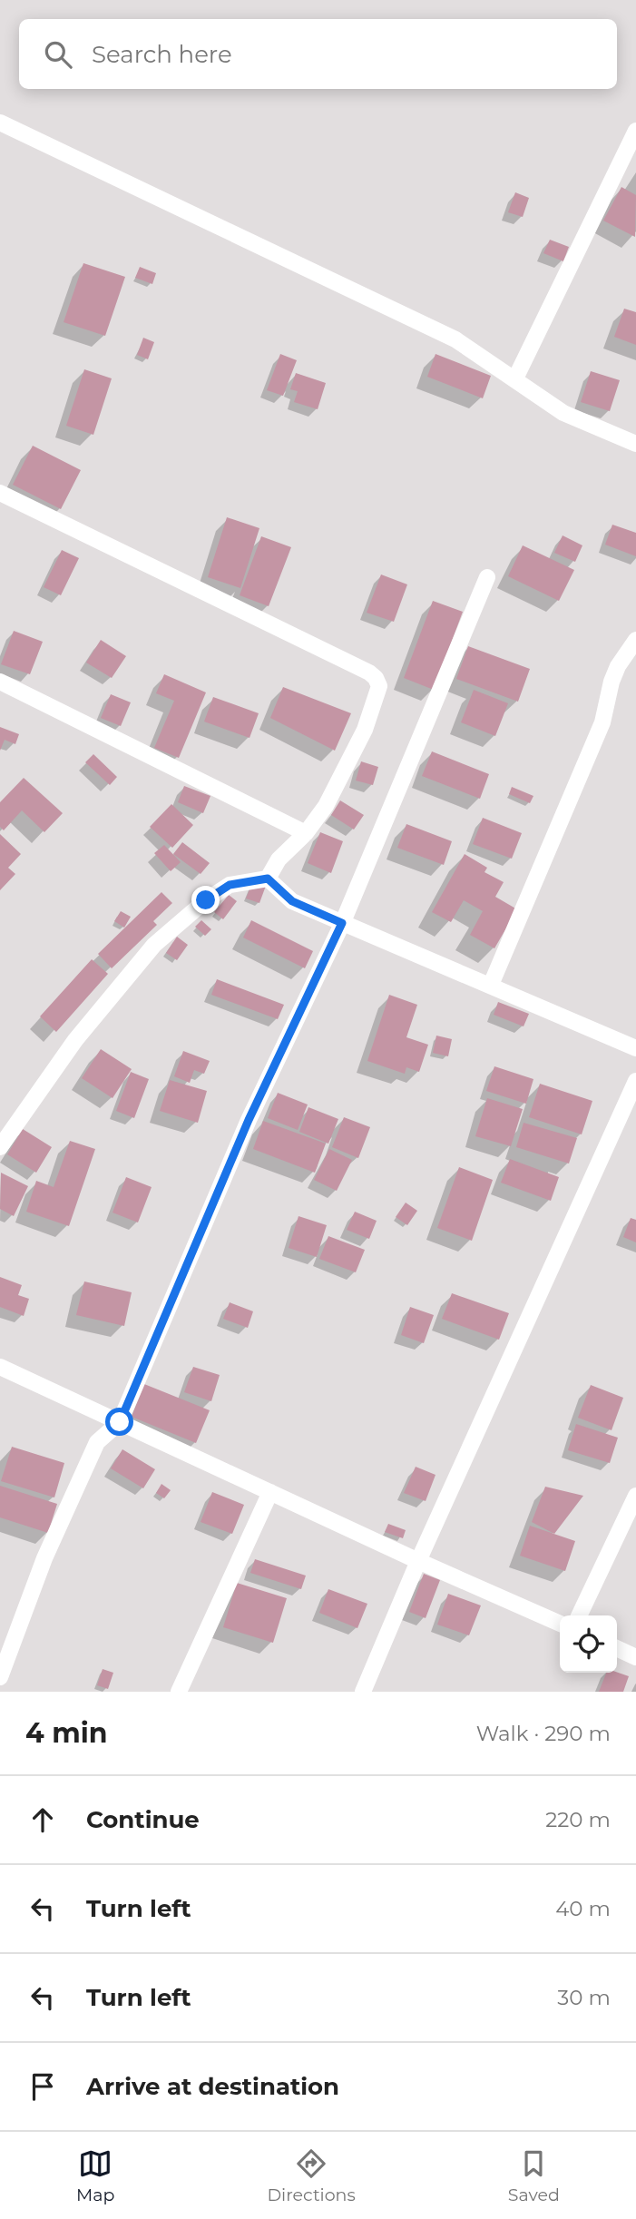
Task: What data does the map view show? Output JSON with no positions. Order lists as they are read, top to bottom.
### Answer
{
  "page": {
    "search": "Search here",
    "heading": ["4 min", "Walk · 290 m"],
    "list": [
      ["Continue", "220 m"],
      ["Turn left", "40 m"],
      ["Turn left", "30 m"],
      "Arrive at destination"
    ],
    "nav": ["Map", "Directions", "Saved"]
  }
}
